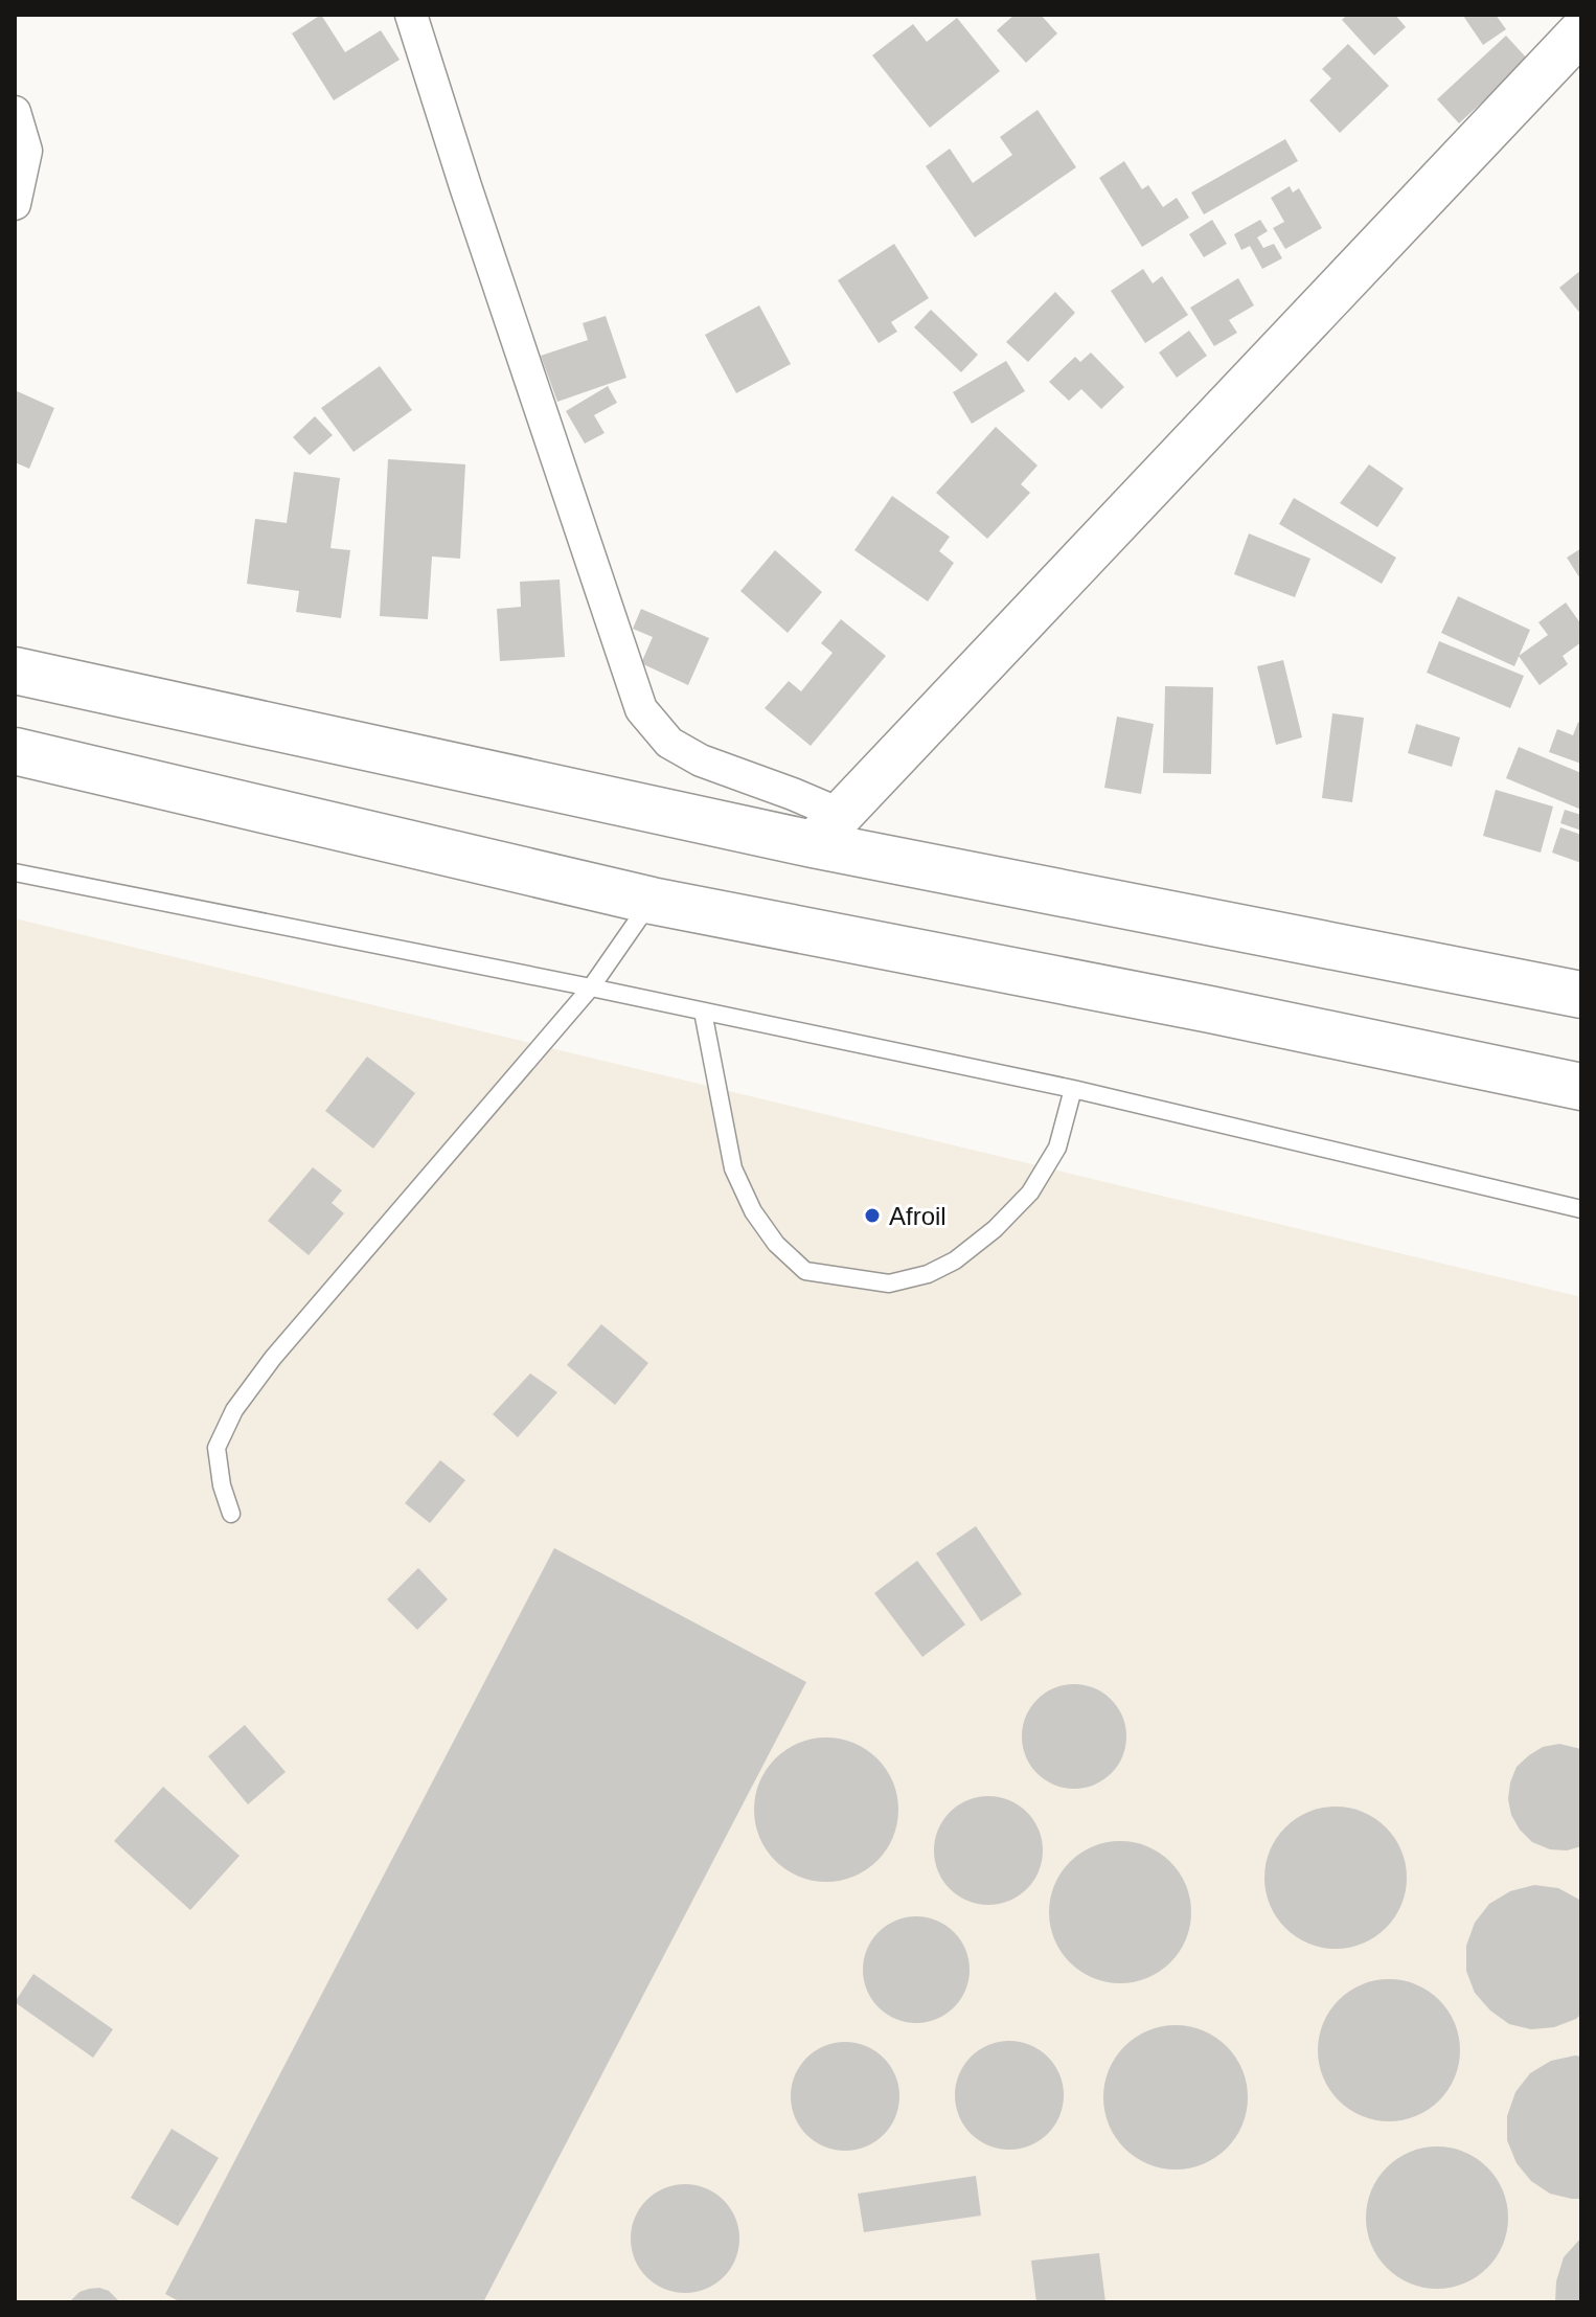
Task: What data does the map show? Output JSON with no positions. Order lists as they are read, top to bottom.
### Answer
{
  "places": ["Afroil"]
}
